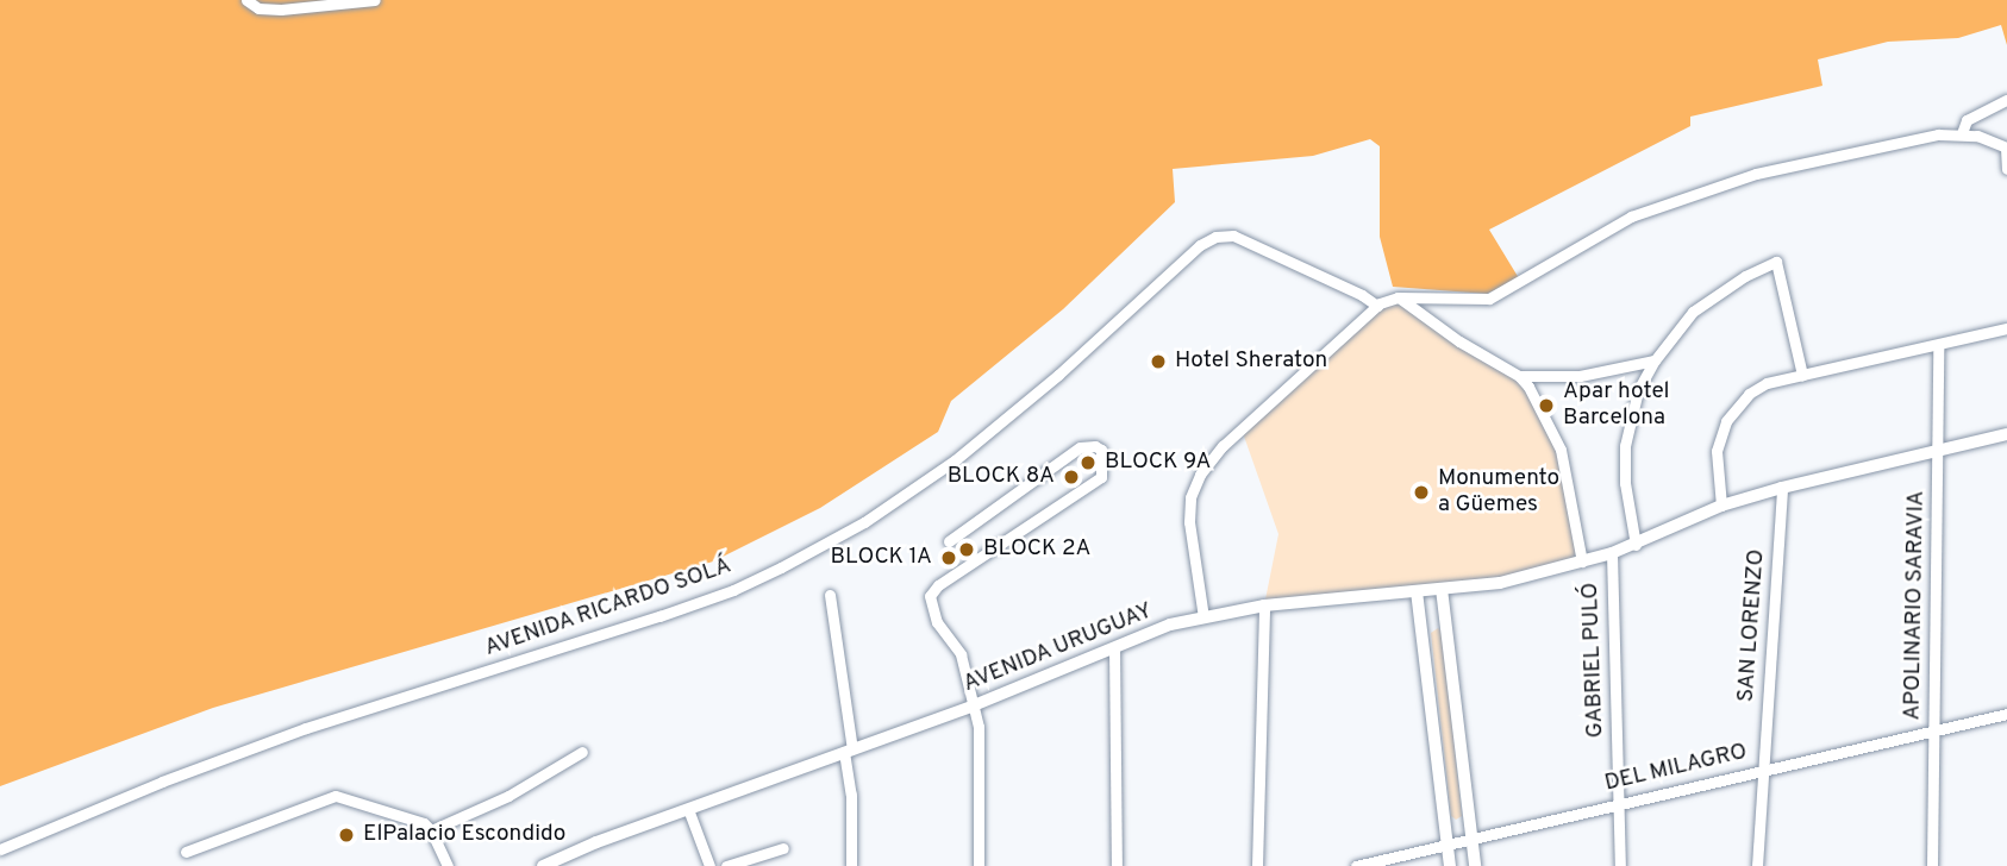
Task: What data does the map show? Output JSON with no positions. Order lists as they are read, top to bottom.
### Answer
{
  "streets": {
    "street": [
      "APOLINARIO SARAVIA",
      "AVENIDA RICARDO SOLÁ",
      "SAN LORENZO",
      "AVENIDA URUGUAY",
      "GABRIEL PULÓ",
      "DEL MILAGRO"
    ]
  },
  "crossings": [
    ["APOLINARIO SARAVIA", "AVENIDA URUGUAY"],
    ["APOLINARIO SARAVIA", "DEL MILAGRO"],
    ["SAN LORENZO", "AVENIDA URUGUAY"],
    ["SAN LORENZO", "DEL MILAGRO"],
    ["AVENIDA URUGUAY", "GABRIEL PULÓ"],
    ["GABRIEL PULÓ", "DEL MILAGRO"]
  ],
  "places": [
    "Hotel Sheraton",
    "Apar hotel Barcelona",
    "BLOCK 9A",
    "BLOCK 8A",
    "Monumento a Güemes",
    "BLOCK 2A",
    "BLOCK 1A",
    "ElPalacio Escondido"
  ]
}
